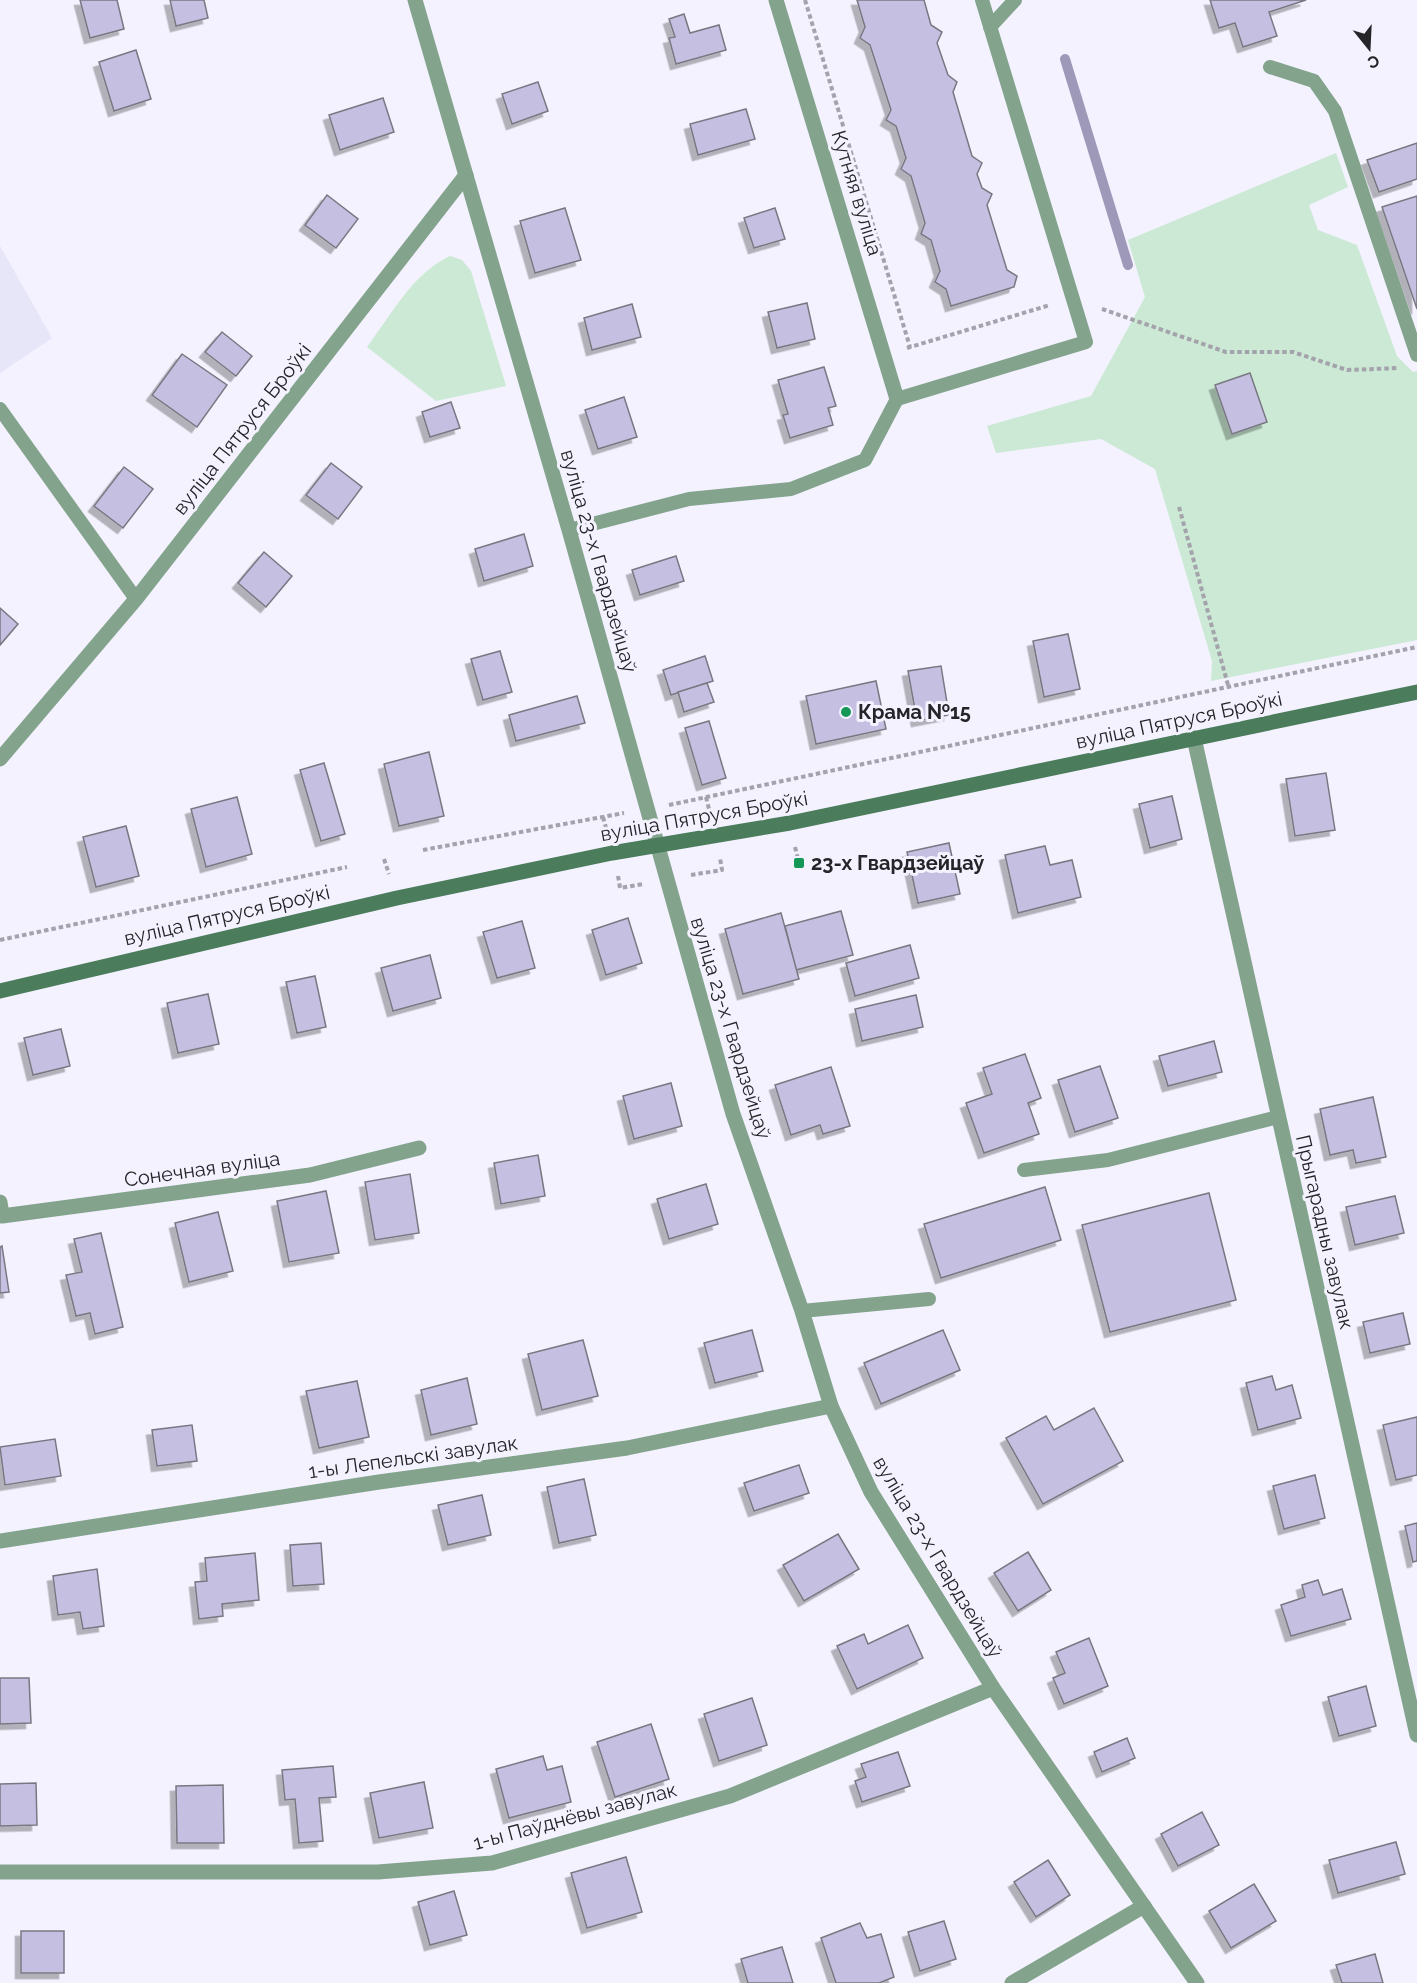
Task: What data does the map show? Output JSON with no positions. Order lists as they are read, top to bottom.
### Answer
{
  "streets": {
    "main road": ["вуліца Пятруся Броўкі"],
    "street": [
      "Кутняя вуліца",
      "вуліца 23-х Гвардзейцаў",
      "Сонечная вуліца",
      "Прыгарадны завулак",
      "1-ы Лепельскі завулак",
      "1-ы Паўднёвы завулак"
    ]
  },
  "crossings": [
    ["вуліца Пятруся Броўкі", "вуліца 23-х Гвардзейцаў"],
    ["вуліца Пятруся Броўкі", "Прыгарадны завулак"],
    ["вуліца 23-х Гвардзейцаў", "1-ы Лепельскі завулак"],
    ["вуліца 23-х Гвардзейцаў", "1-ы Паўднёвы завулак"]
  ],
  "places": {
    "other": ["Крама №15"],
    "transit": ["23-х Гвардзейцаў"]
  },
  "north": "bottom"
}
